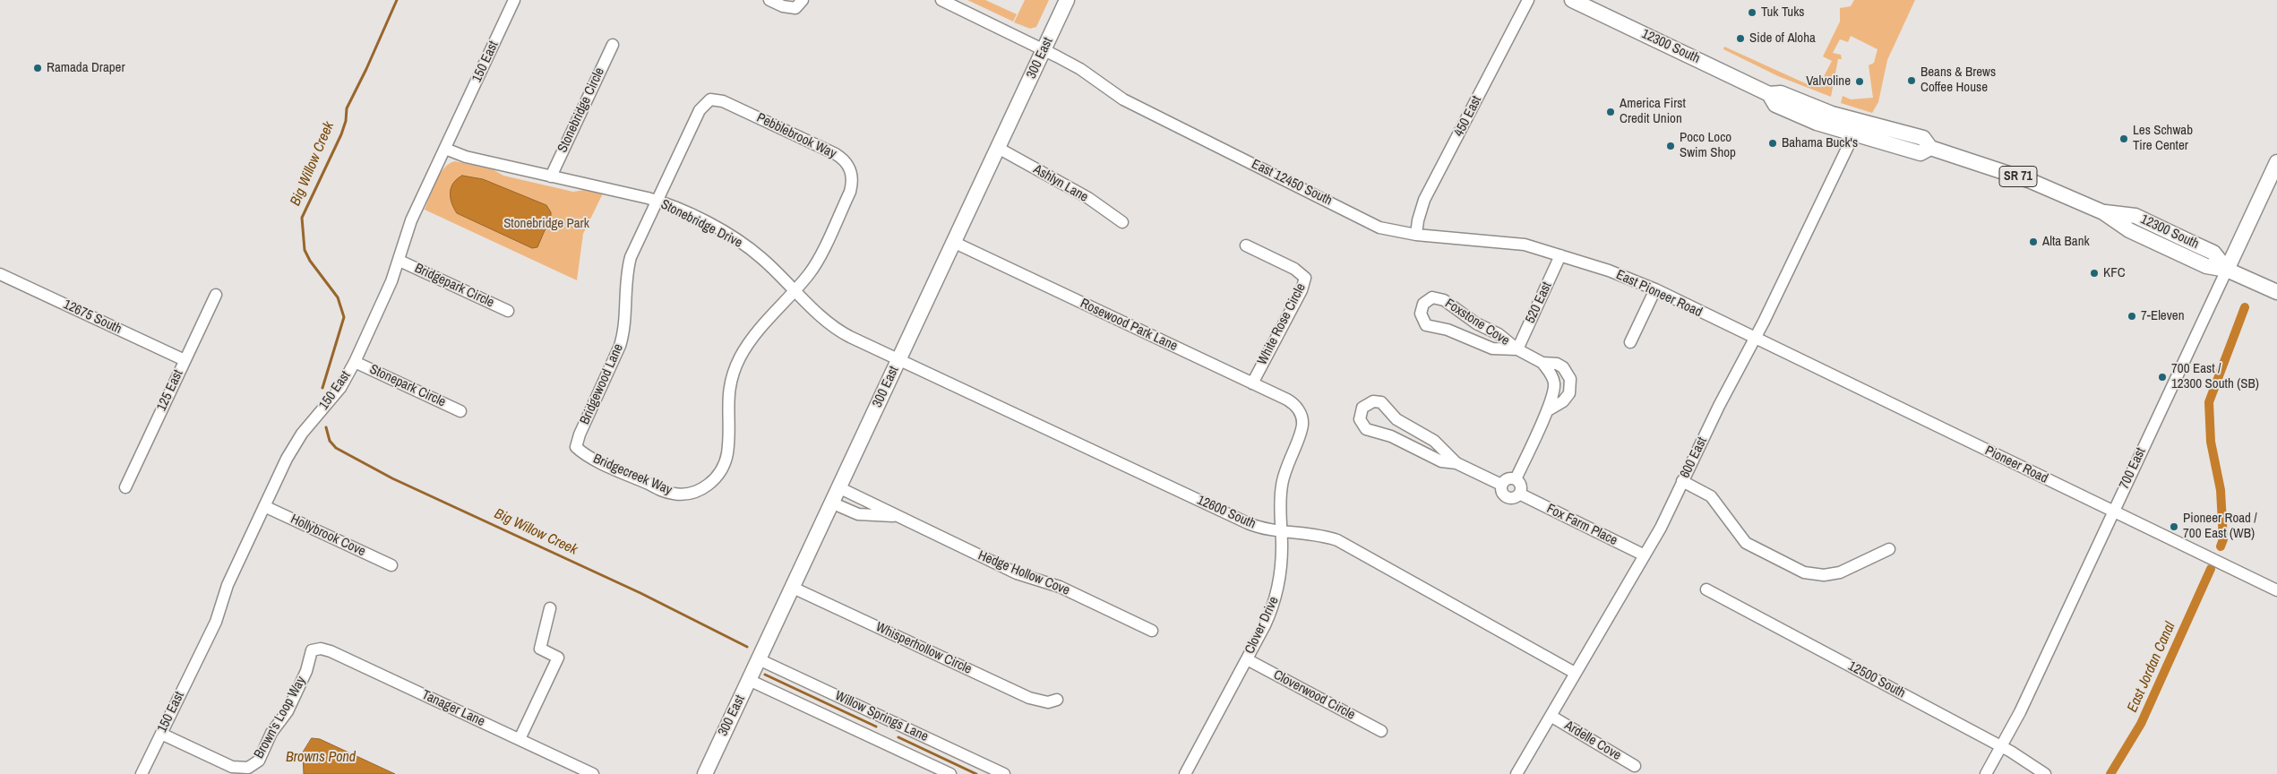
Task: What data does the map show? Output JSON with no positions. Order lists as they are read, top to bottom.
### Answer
{
  "streets": {
    "main road": [
      "12300 South",
      "300 East",
      "SR 71",
      "700 East"
    ],
    "street": [
      "150 East",
      "Stonebridge Circle",
      "450 East",
      "Pebblebrook Way",
      "East 12450 South",
      "Ashlyn Lane",
      "Stonebridge Drive",
      "Bridgepark Circle",
      "East Pioneer Road",
      "520 East",
      "12675 South",
      "Foxstone Cove",
      "White Rose Circle",
      "Rosewood Park Lane",
      "Bridgewood Lane",
      "Stonepark Circle",
      "125 East",
      "600 East",
      "Pioneer Road",
      "Bridgecreek Way",
      "12600 South",
      "Fox Farm Place",
      "Hollybrook Cove",
      "Hedge Hollow Cove",
      "Clover Drive",
      "Whisperhollow Circle",
      "12500 South",
      "Cloverwood Circle",
      "Tanager Lane",
      "Willow Springs Lane",
      "Brown's Loop Way",
      "Ardelle Cove"
    ]
  },
  "crossings": [
    ["12300 South", "600 East"],
    ["12300 South", "700 East"],
    ["300 East", "East 12450 South"],
    ["300 East", "Ashlyn Lane"],
    ["300 East", "Stonebridge Drive"],
    ["300 East", "Rosewood Park Lane"],
    ["300 East", "12600 South"],
    ["300 East", "Hedge Hollow Cove"],
    ["300 East", "Whisperhollow Circle"],
    ["300 East", "Willow Springs Lane"],
    ["150 East", "Stonebridge Drive"],
    ["150 East", "Bridgepark Circle"],
    ["150 East", "Stonepark Circle"],
    ["150 East", "Hollybrook Cove"],
    ["150 East", "Brown's Loop Way"],
    ["Stonebridge Circle", "Stonebridge Drive"],
    ["450 East", "East 12450 South"],
    ["Pebblebrook Way", "Stonebridge Drive"],
    ["Pebblebrook Way", "Bridgewood Lane"],
    ["Pebblebrook Way", "Bridgecreek Way"],
    ["East 12450 South", "East Pioneer Road"],
    ["East 12450 South", "520 East"],
    ["Stonebridge Drive", "Bridgewood Lane"],
    ["Stonebridge Drive", "Bridgecreek Way"],
    ["Stonebridge Drive", "12600 South"],
    ["East Pioneer Road", "520 East"],
    ["East Pioneer Road", "600 East"],
    ["East Pioneer Road", "Pioneer Road"],
    ["520 East", "Foxstone Cove"],
    ["12675 South", "125 East"],
    ["White Rose Circle", "Rosewood Park Lane"],
    ["Rosewood Park Lane", "Clover Drive"],
    ["Bridgewood Lane", "Bridgecreek Way"],
    ["600 East", "Pioneer Road"],
    ["600 East", "12600 South"],
    ["600 East", "Fox Farm Place"],
    ["600 East", "Ardelle Cove"],
    ["Pioneer Road", "700 East"],
    ["700 East", "12500 South"],
    ["12600 South", "Clover Drive"],
    ["Clover Drive", "Cloverwood Circle"],
    ["Tanager Lane", "Brown's Loop Way"]
  ],
  "water": ["Big Willow Creek", "East Jordan Canal", "Browns Pond"],
  "parks": ["Stonebridge Park"],
  "places": [
    "Tuk Tuks",
    "Side of Aloha",
    "Ramada Draper",
    "Beans & Brews Coffee House",
    "Valvoline",
    "America First Credit Union",
    "Les Schwab Tire Center",
    "Bahama Buck's",
    "Poco Loco Swim Shop",
    "Alta Bank",
    "KFC",
    "7-Eleven",
    "700 East / 12300 South (SB)",
    "Pioneer Road / 700 East (WB)"
  ]
}
